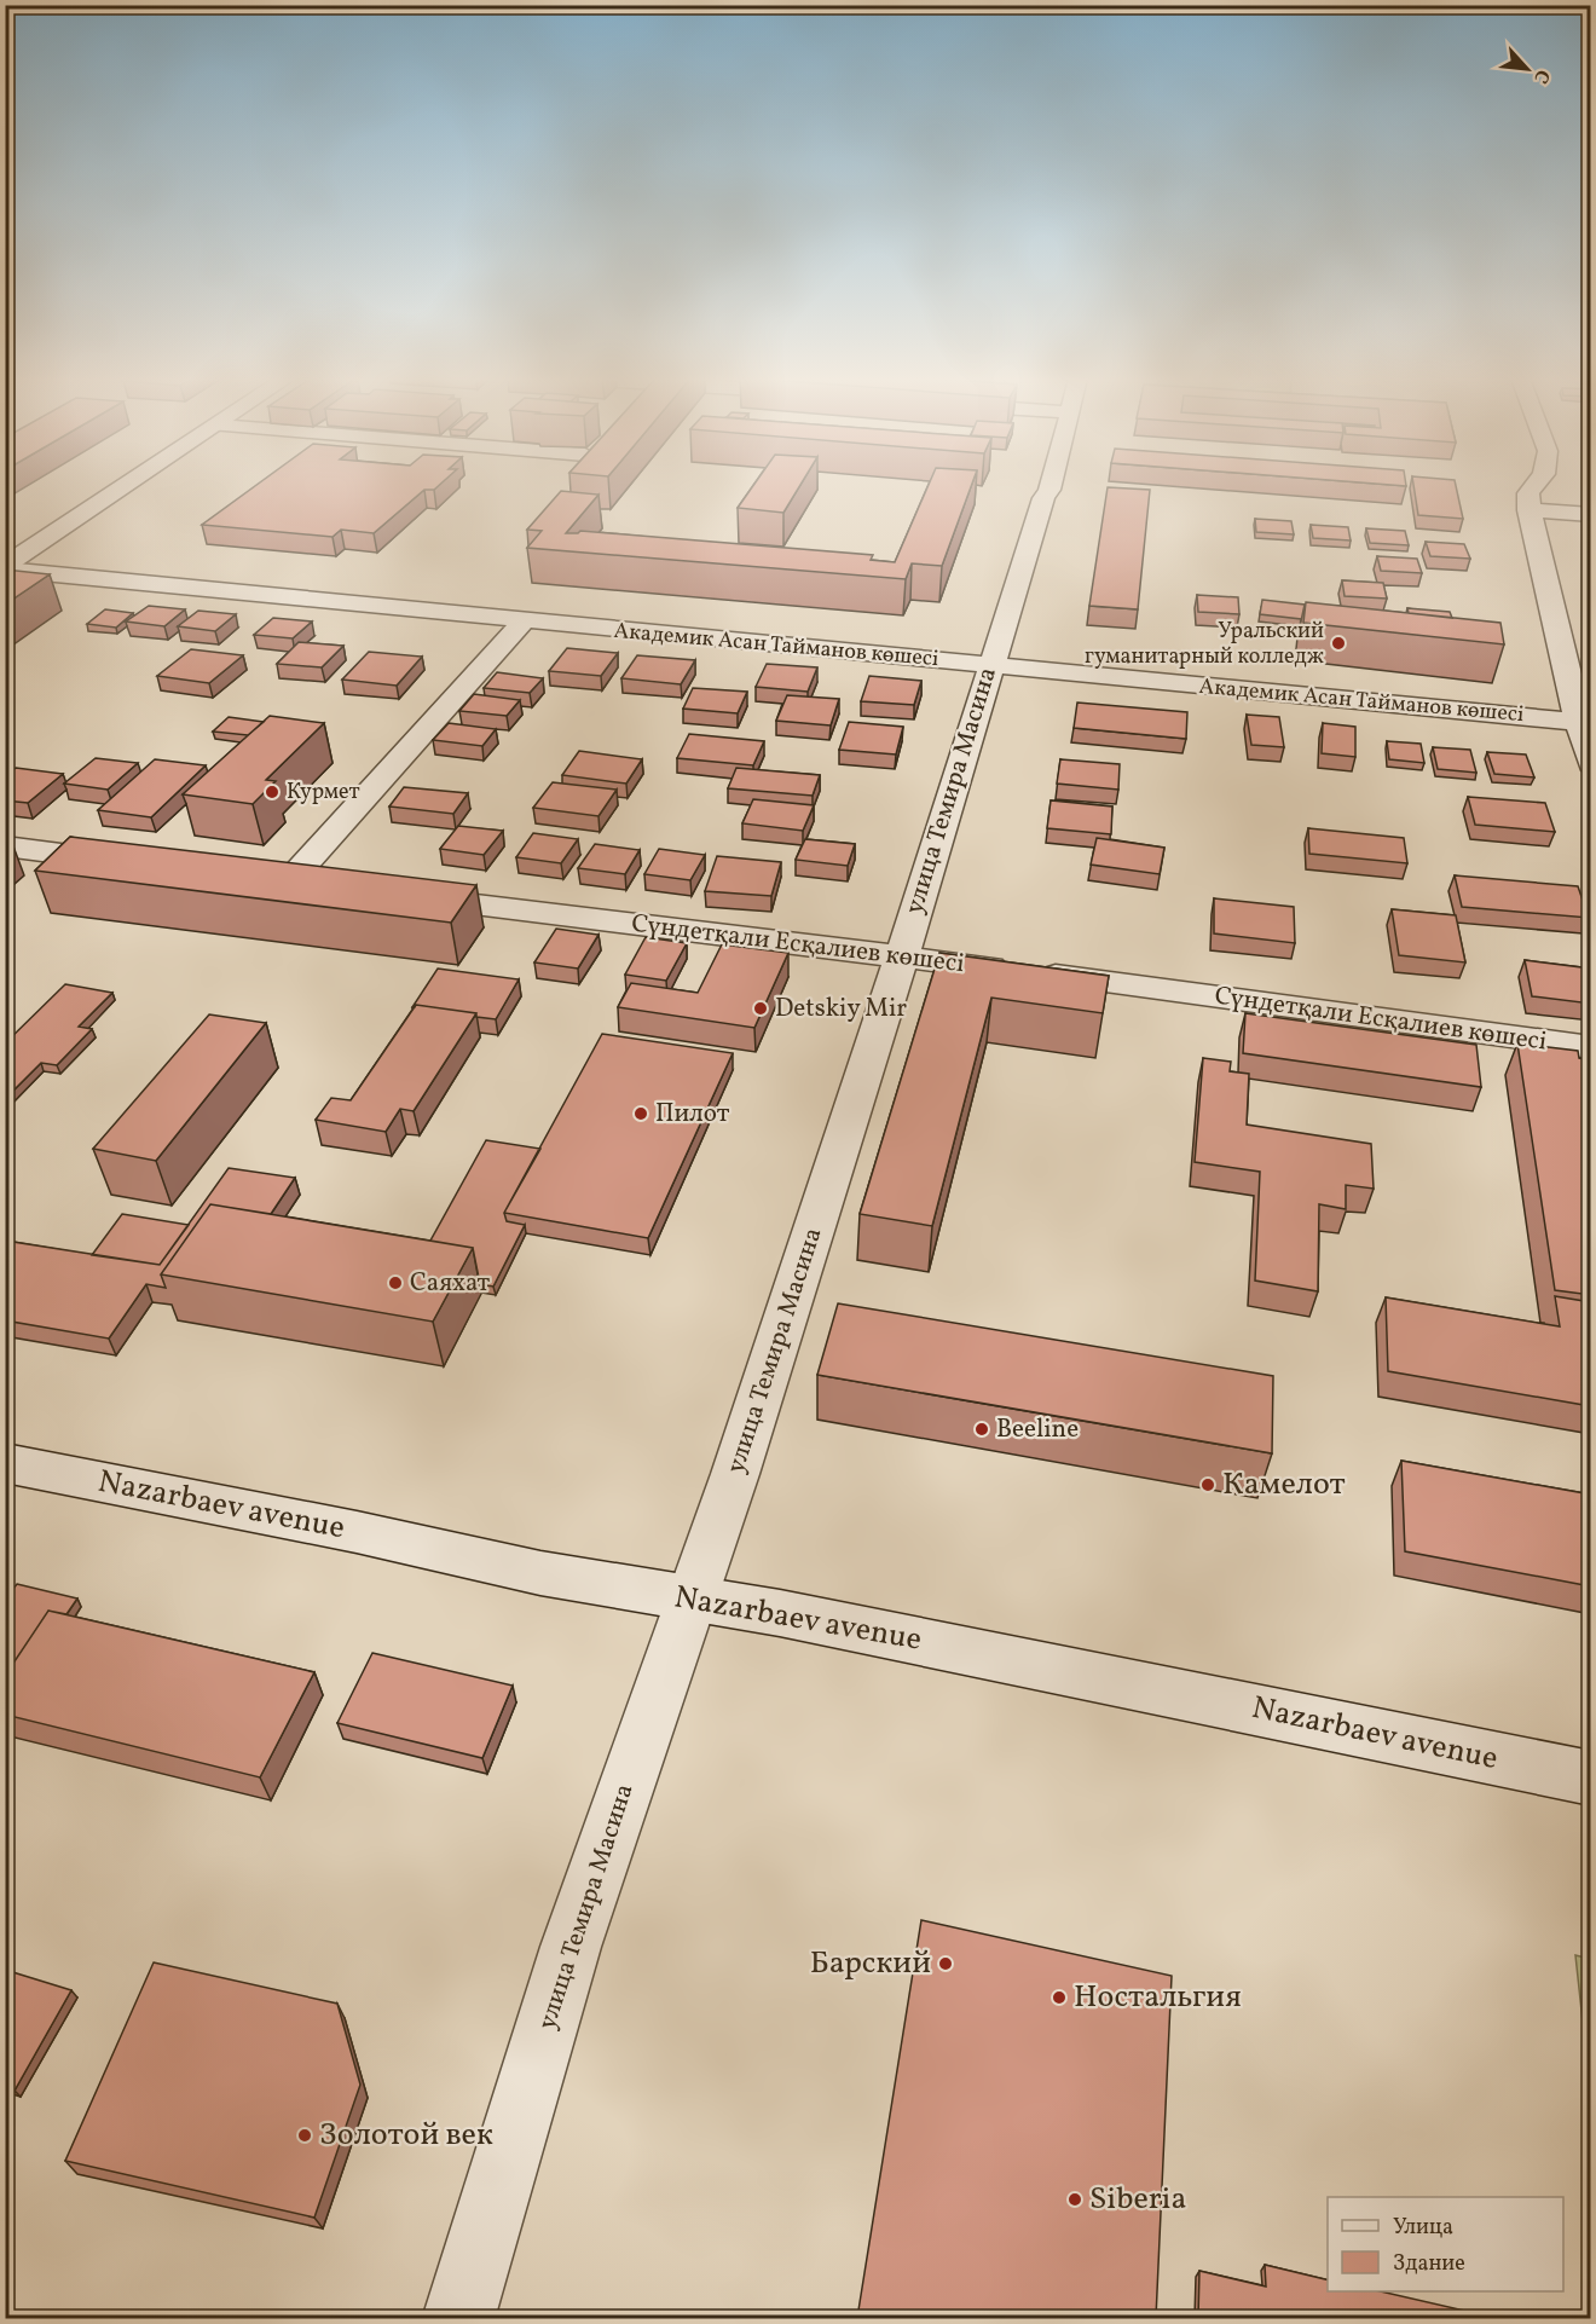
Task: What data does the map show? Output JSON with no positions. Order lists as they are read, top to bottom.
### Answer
{
  "streets": {
    "street": [
      "Академик Асан Тайманов көшесі",
      "улица Темира Масина",
      "Сүндетқали Есқалиев көшесі",
      "Nazarbaev avenue"
    ]
  },
  "crossings": [
    ["Академик Асан Тайманов көшесі", "улица Темира Масина"],
    ["улица Темира Масина", "Сүндетқали Есқалиев көшесі"],
    ["улица Темира Масина", "Nazarbaev avenue"]
  ],
  "places": [
    "Уральский гуманитарный колледж",
    "Курмет",
    "Detskiy Mir",
    "Пилот",
    "Саяхат",
    "Beeline",
    "Камелот",
    "Барский",
    "Ностальгия",
    "Золотой век",
    "Siberia"
  ],
  "legend": ["Улица", "Здание"],
  "north": "bottom right"
}
